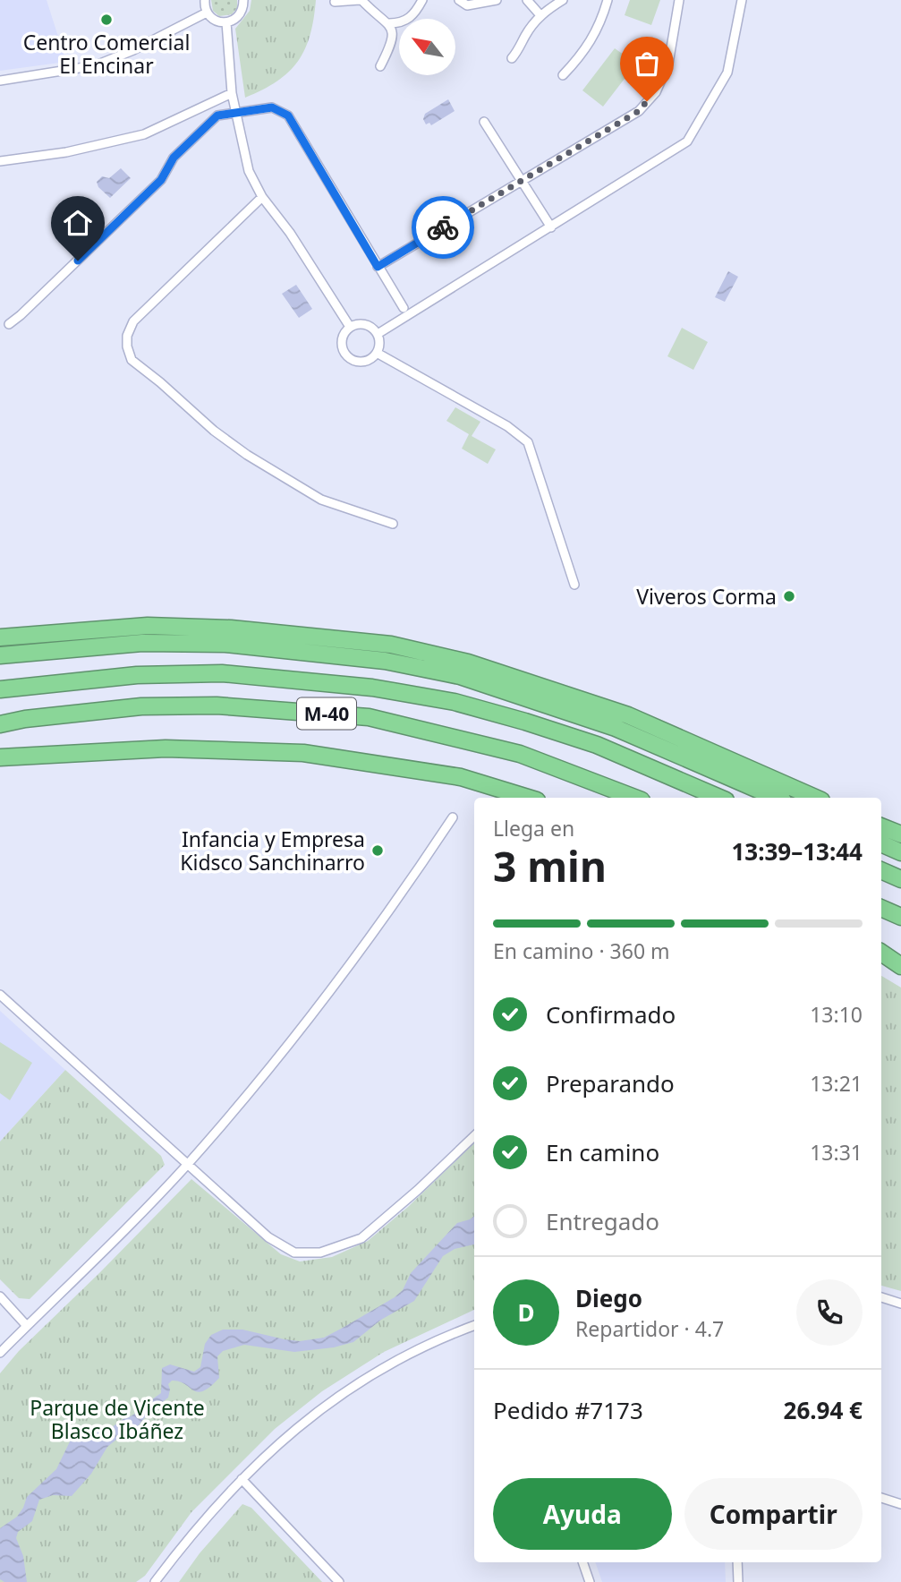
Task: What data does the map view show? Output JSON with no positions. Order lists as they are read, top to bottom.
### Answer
{
  "streets": {
    "highway": ["M-40"]
  },
  "parks": ["Parque de Vicente Blasco Ibáñez"],
  "places": ["Centro Comercial El Encinar", "Viveros Corma", "Infancia y Empresa Kidsco Sanchinarro"],
  "north": "top left",
  "page": {
    "heading": ["3 min", "Llega en", "13:39–13:44"],
    "panel": [
      "Diego",
      "Repartidor · 4.7",
      "Pedido #7173",
      "26.94 €"
    ],
    "bar": "En camino · 360 m",
    "list": [
      ["Confirmado", "13:10"],
      ["Preparando", "13:21"],
      ["En camino", "13:31"],
      "Entregado"
    ],
    "round": "D",
    "buttons": ["Ayuda", "Compartir"]
  }
}
